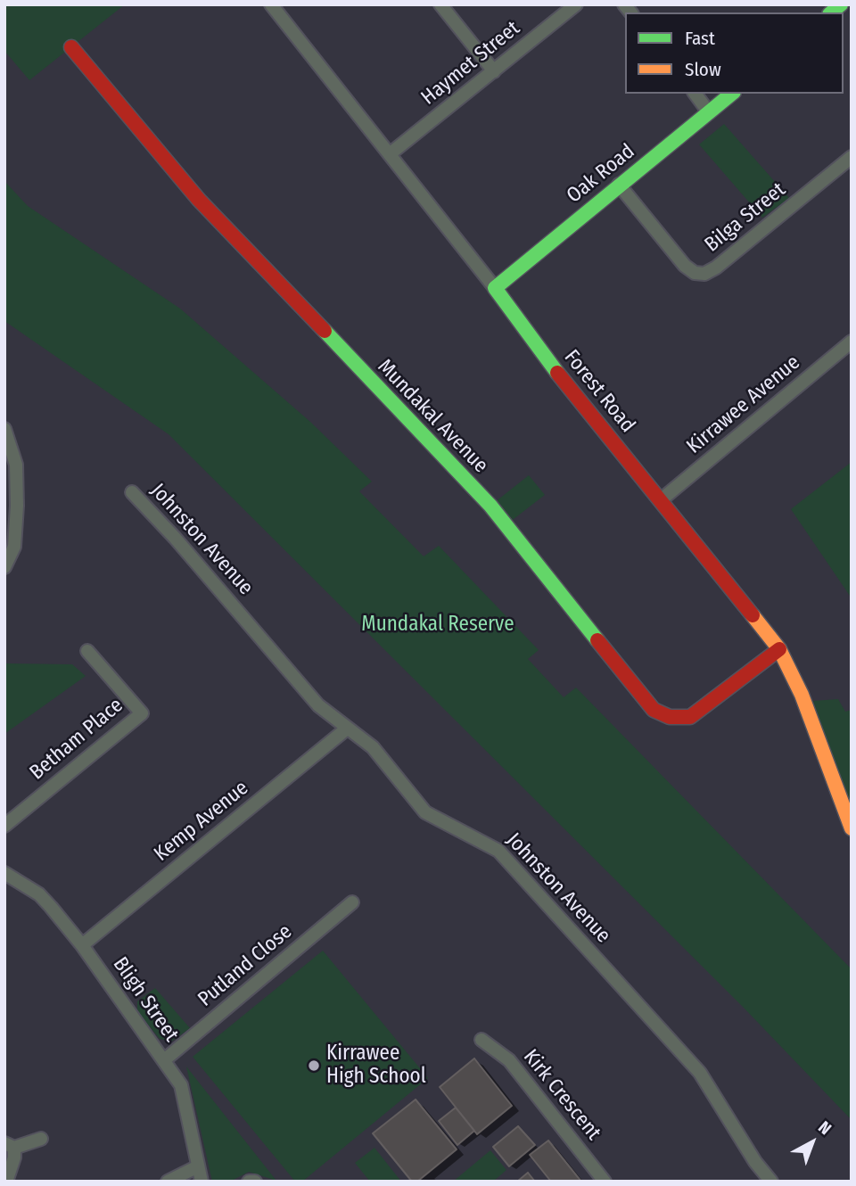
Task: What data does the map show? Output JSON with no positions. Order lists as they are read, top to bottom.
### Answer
{
  "streets": {
    "street": [
      "Haymet Street",
      "Oak Road",
      "Bilga Street",
      "Forest Road",
      "Kirrawee Avenue",
      "Mundakal Avenue",
      "Johnston Avenue",
      "Betham Place",
      "Kemp Avenue",
      "Putland Close",
      "Bligh Street",
      "Kirk Crescent"
    ]
  },
  "crossings": [
    ["Haymet Street", "Forest Road"],
    ["Oak Road", "Bilga Street"],
    ["Oak Road", "Forest Road"],
    ["Forest Road", "Kirrawee Avenue"],
    ["Forest Road", "Mundakal Avenue"],
    ["Johnston Avenue", "Kemp Avenue"],
    ["Kemp Avenue", "Bligh Street"],
    ["Putland Close", "Bligh Street"]
  ],
  "parks": ["Mundakal Reserve"],
  "places": ["Kirrawee High School"],
  "legend": ["Fast", "Slow"],
  "north": "top right"
}
